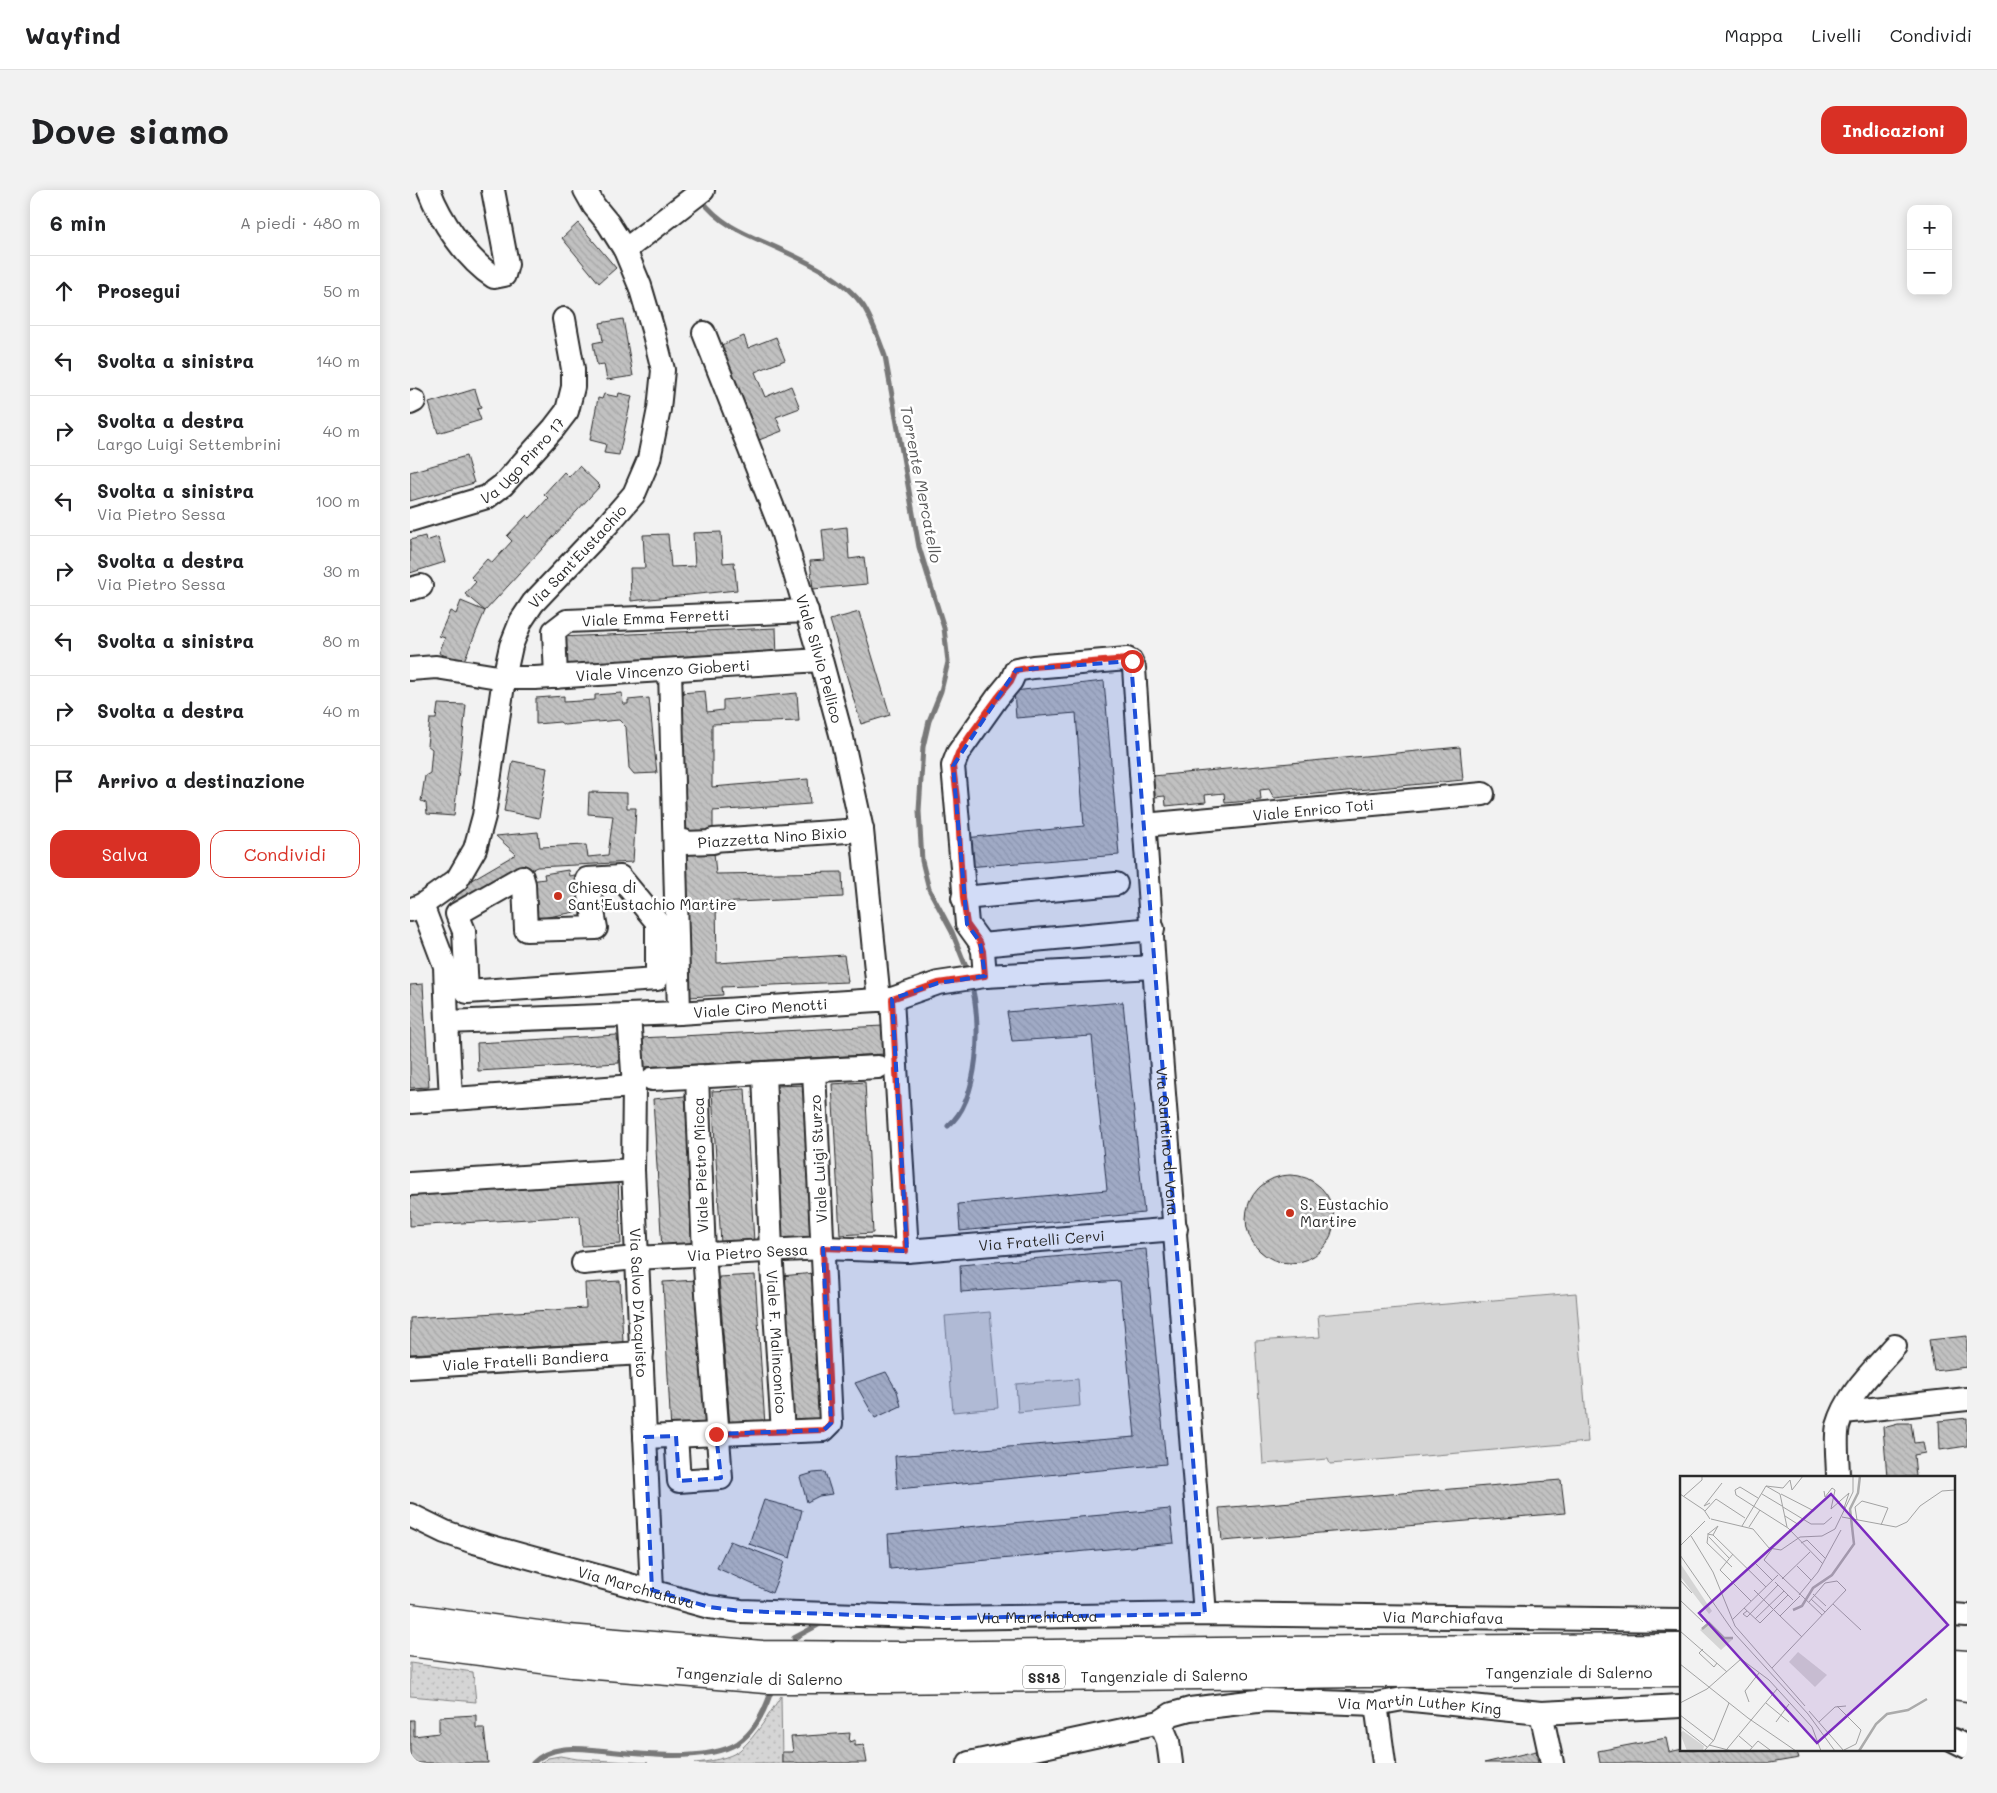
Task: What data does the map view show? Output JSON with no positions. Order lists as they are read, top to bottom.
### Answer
{
  "streets": {
    "highway": ["Tangenziale di Salerno", "SS18"],
    "street": [
      "Va Ugo Pirro 17",
      "Via Sant'Eustachio",
      "Viale Emma Ferretti",
      "Viale Silvio Pellico",
      "Viale Vincenzo Gioberti",
      "Viale Enrico Toti",
      "Piazzetta Nino Bixio",
      "Viale Ciro Menotti",
      "Via Quintino di Vona",
      "Viale Luigi Sturzo",
      "Viale Pietro Micca",
      "Via Fratelli Cervi",
      "Via Pietro Sessa",
      "Via Salvo D'Acquisto",
      "Viale F. Malinconico",
      "Viale Fratelli Bandiera",
      "Via Marchiafava",
      "Via Martin Luther King"
    ]
  },
  "crossings": [
    ["Via Sant'Eustachio", "Viale Vincenzo Gioberti"],
    ["Viale Emma Ferretti", "Viale Silvio Pellico"],
    ["Viale Emma Ferretti", "Viale Vincenzo Gioberti"],
    ["Viale Silvio Pellico", "Viale Vincenzo Gioberti"],
    ["Viale Silvio Pellico", "Piazzetta Nino Bixio"],
    ["Viale Silvio Pellico", "Viale Ciro Menotti"],
    ["Viale Enrico Toti", "Via Quintino di Vona"],
    ["Viale Ciro Menotti", "Via Quintino di Vona"],
    ["Viale Ciro Menotti", "Via Salvo D'Acquisto"],
    ["Via Quintino di Vona", "Via Fratelli Cervi"],
    ["Via Quintino di Vona", "Via Marchiafava"],
    ["Viale Luigi Sturzo", "Viale Pietro Micca"],
    ["Viale Luigi Sturzo", "Via Pietro Sessa"],
    ["Viale Luigi Sturzo", "Via Salvo D'Acquisto"],
    ["Viale Luigi Sturzo", "Viale F. Malinconico"],
    ["Viale Pietro Micca", "Via Pietro Sessa"],
    ["Via Fratelli Cervi", "Via Pietro Sessa"],
    ["Via Pietro Sessa", "Via Salvo D'Acquisto"],
    ["Via Pietro Sessa", "Viale F. Malinconico"],
    ["Via Salvo D'Acquisto", "Viale Fratelli Bandiera"],
    ["Via Salvo D'Acquisto", "Via Marchiafava"]
  ],
  "water": ["Torrente Mercatello"],
  "places": ["Chiesa di Sant'Eustachio Martire", "S. Eustachio Martire"],
  "page": {
    "header": "Wayfind",
    "nav": ["Mappa", "Livelli", "Condividi"],
    "buttons": [
      "Indicazioni",
      ["Salva", "Condividi"]
    ],
    "title": "Dove siamo",
    "heading": ["6 min", "A piedi · 480 m"],
    "map_buttons": ["+", "−"],
    "list": [
      ["Prosegui", "50 m"],
      ["Svolta a sinistra", "140 m"],
      ["Svolta a destra", "Largo Luigi Settembrini", "40 m"],
      ["Svolta a sinistra", "Via Pietro Sessa", "100 m"],
      ["Svolta a destra", "Via Pietro Sessa", "30 m"],
      ["Svolta a sinistra", "80 m"],
      ["Svolta a destra", "40 m"],
      "Arrivo a destinazione"
    ]
  }
}
